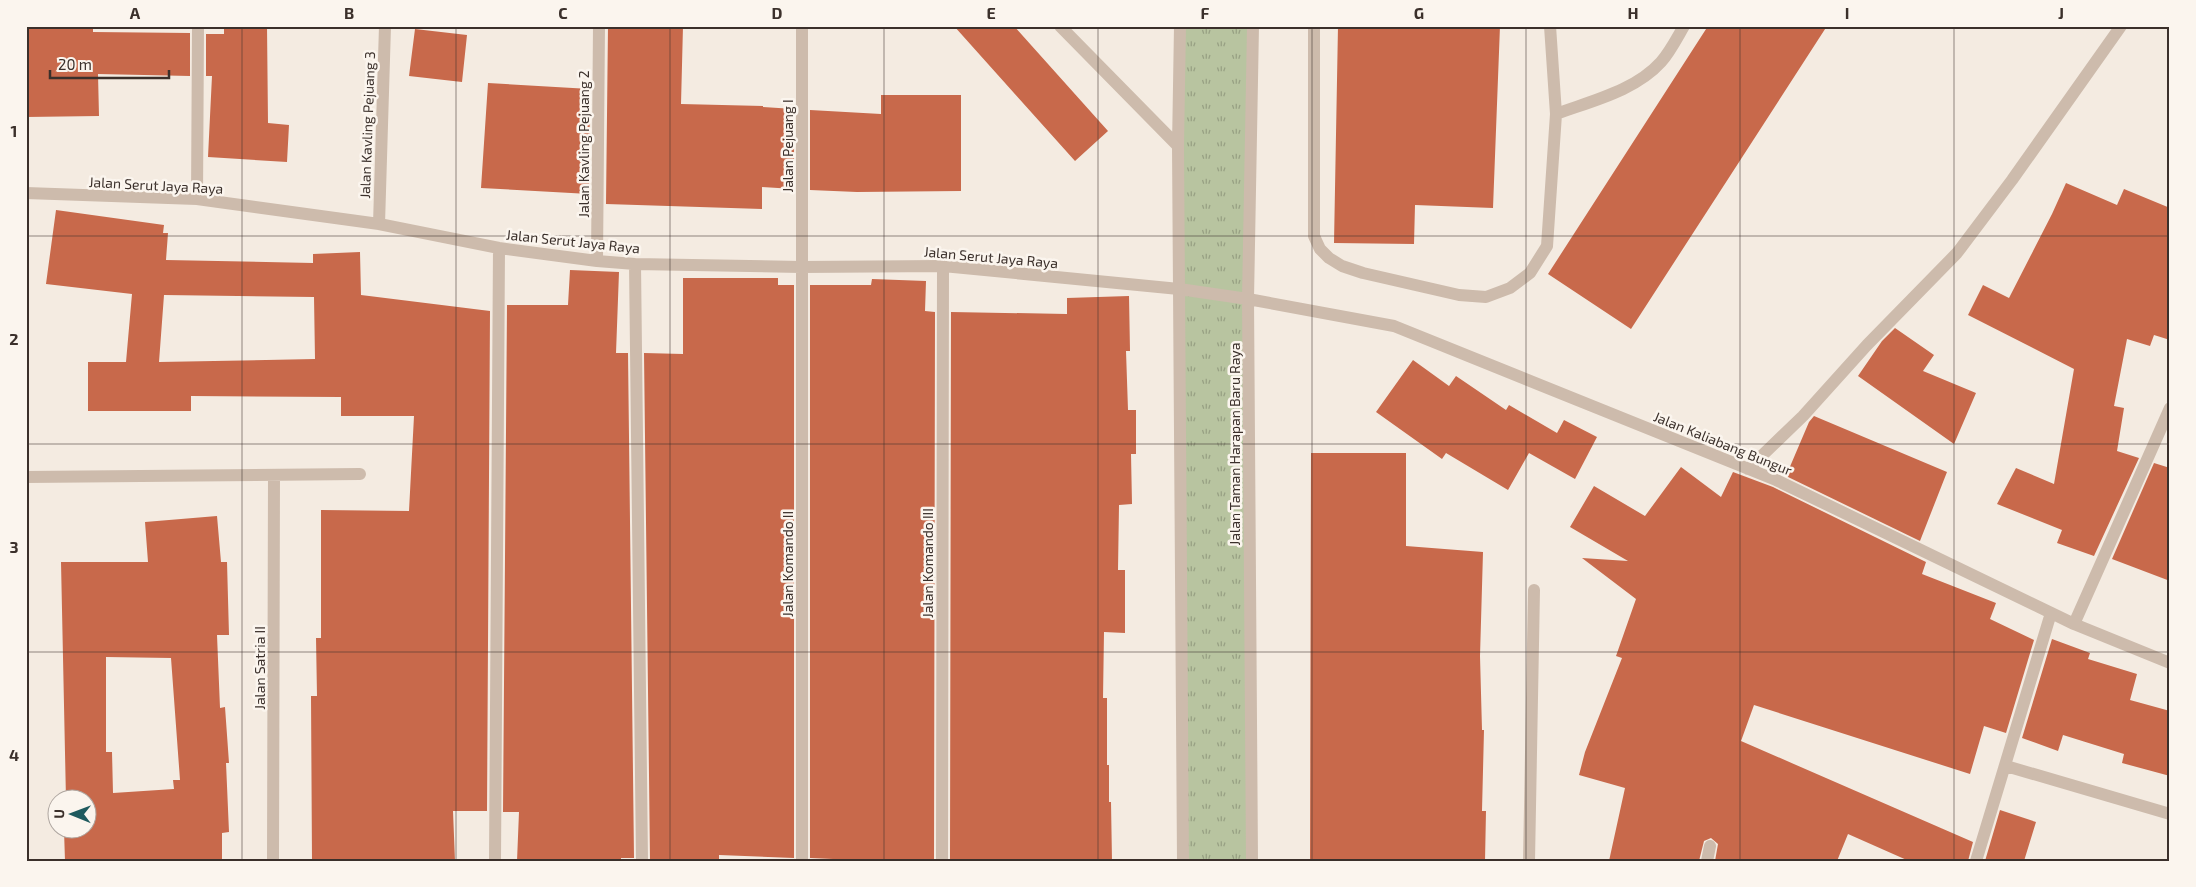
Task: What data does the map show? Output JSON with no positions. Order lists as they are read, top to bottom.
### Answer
{
  "streets": {
    "street": [
      "Jalan Kavling Pejuang 3",
      "Jalan Kavling Pejuang 2",
      "Jalan Pejuang I",
      "Jalan Serut Jaya Raya",
      "Jalan Kaliabang Bungur",
      "Jalan Taman Harapan Baru Raya",
      "Jalan Komando III",
      "Jalan Komando II",
      "Jalan Satria II"
    ]
  },
  "crossings": [
    ["Jalan Kavling Pejuang 3", "Jalan Serut Jaya Raya"],
    ["Jalan Kavling Pejuang 2", "Jalan Serut Jaya Raya"],
    ["Jalan Pejuang I", "Jalan Serut Jaya Raya"],
    ["Jalan Pejuang I", "Jalan Komando II"],
    ["Jalan Serut Jaya Raya", "Jalan Kaliabang Bungur"],
    ["Jalan Serut Jaya Raya", "Jalan Taman Harapan Baru Raya"],
    ["Jalan Serut Jaya Raya", "Jalan Komando III"],
    ["Jalan Serut Jaya Raya", "Jalan Komando II"],
    ["Jalan Kaliabang Bungur", "Jalan Taman Harapan Baru Raya"]
  ],
  "scale_bar": "20 m",
  "north": "left",
  "grid": {
    "columns": [
      "A",
      "B",
      "C",
      "D",
      "E",
      "F",
      "G",
      "H",
      "I",
      "J"
    ],
    "rows": [
      "1",
      "2",
      "3",
      "4"
    ]
  }
}
